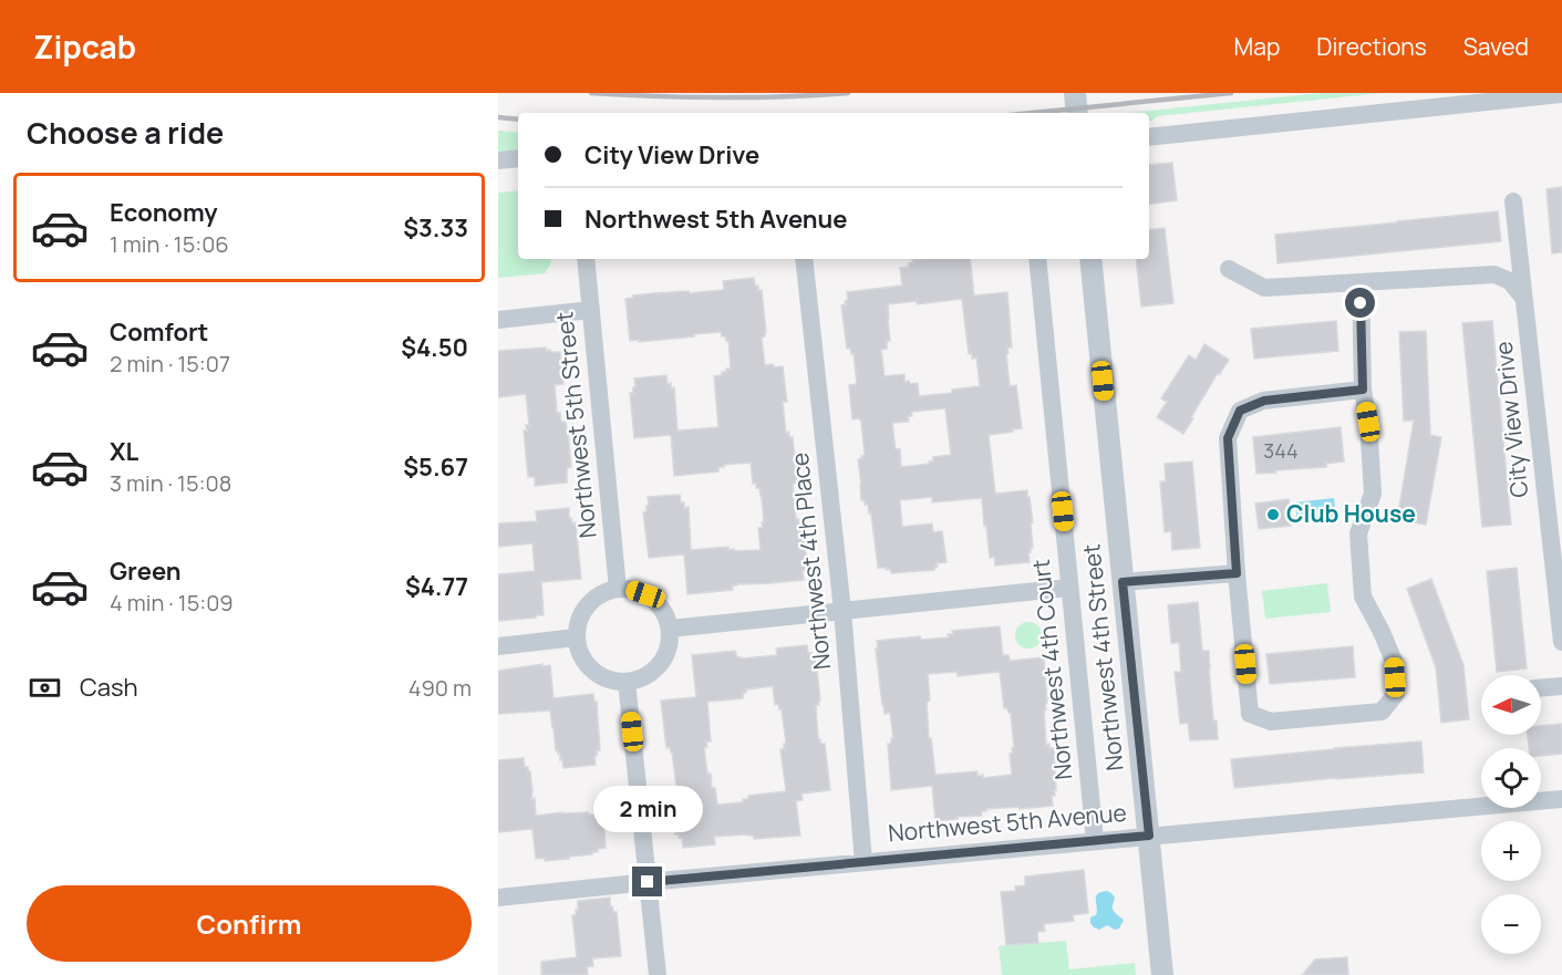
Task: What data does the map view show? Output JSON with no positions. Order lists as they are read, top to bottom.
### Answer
{
  "streets": {
    "street": [
      "City View Drive",
      "Northwest 5th Street",
      "Northwest 4th Place",
      "Northwest 4th Street",
      "Northwest 4th Court",
      "Northwest 5th Avenue"
    ]
  },
  "crossings": [
    ["Northwest 4th Place", "Northwest 5th Avenue"],
    ["Northwest 4th Street", "Northwest 5th Avenue"],
    ["Northwest 4th Court", "Northwest 5th Avenue"]
  ],
  "places": ["Club House"],
  "house_numbers": ["344"],
  "north": "left",
  "page": {
    "header": "Zipcab",
    "nav": ["Map", "Directions", "Saved"],
    "heading": "Choose a ride",
    "banner": ["City View Drive", "Northwest 5th Avenue"],
    "list": [
      {
        "name": "Economy",
        "note": "1 min · 15:06",
        "value": "$3.33"
      },
      {
        "name": "Comfort",
        "note": "2 min · 15:07",
        "value": "$4.50"
      },
      {
        "name": "XL",
        "note": "3 min · 15:08",
        "value": "$5.67"
      },
      {
        "name": "Green",
        "note": "4 min · 15:09",
        "value": "$4.77"
      }
    ],
    "pay": ["Cash", "490 m"],
    "map_buttons": ["+", "−"],
    "bubble": "2 min",
    "buttons": "Confirm"
  }
}
